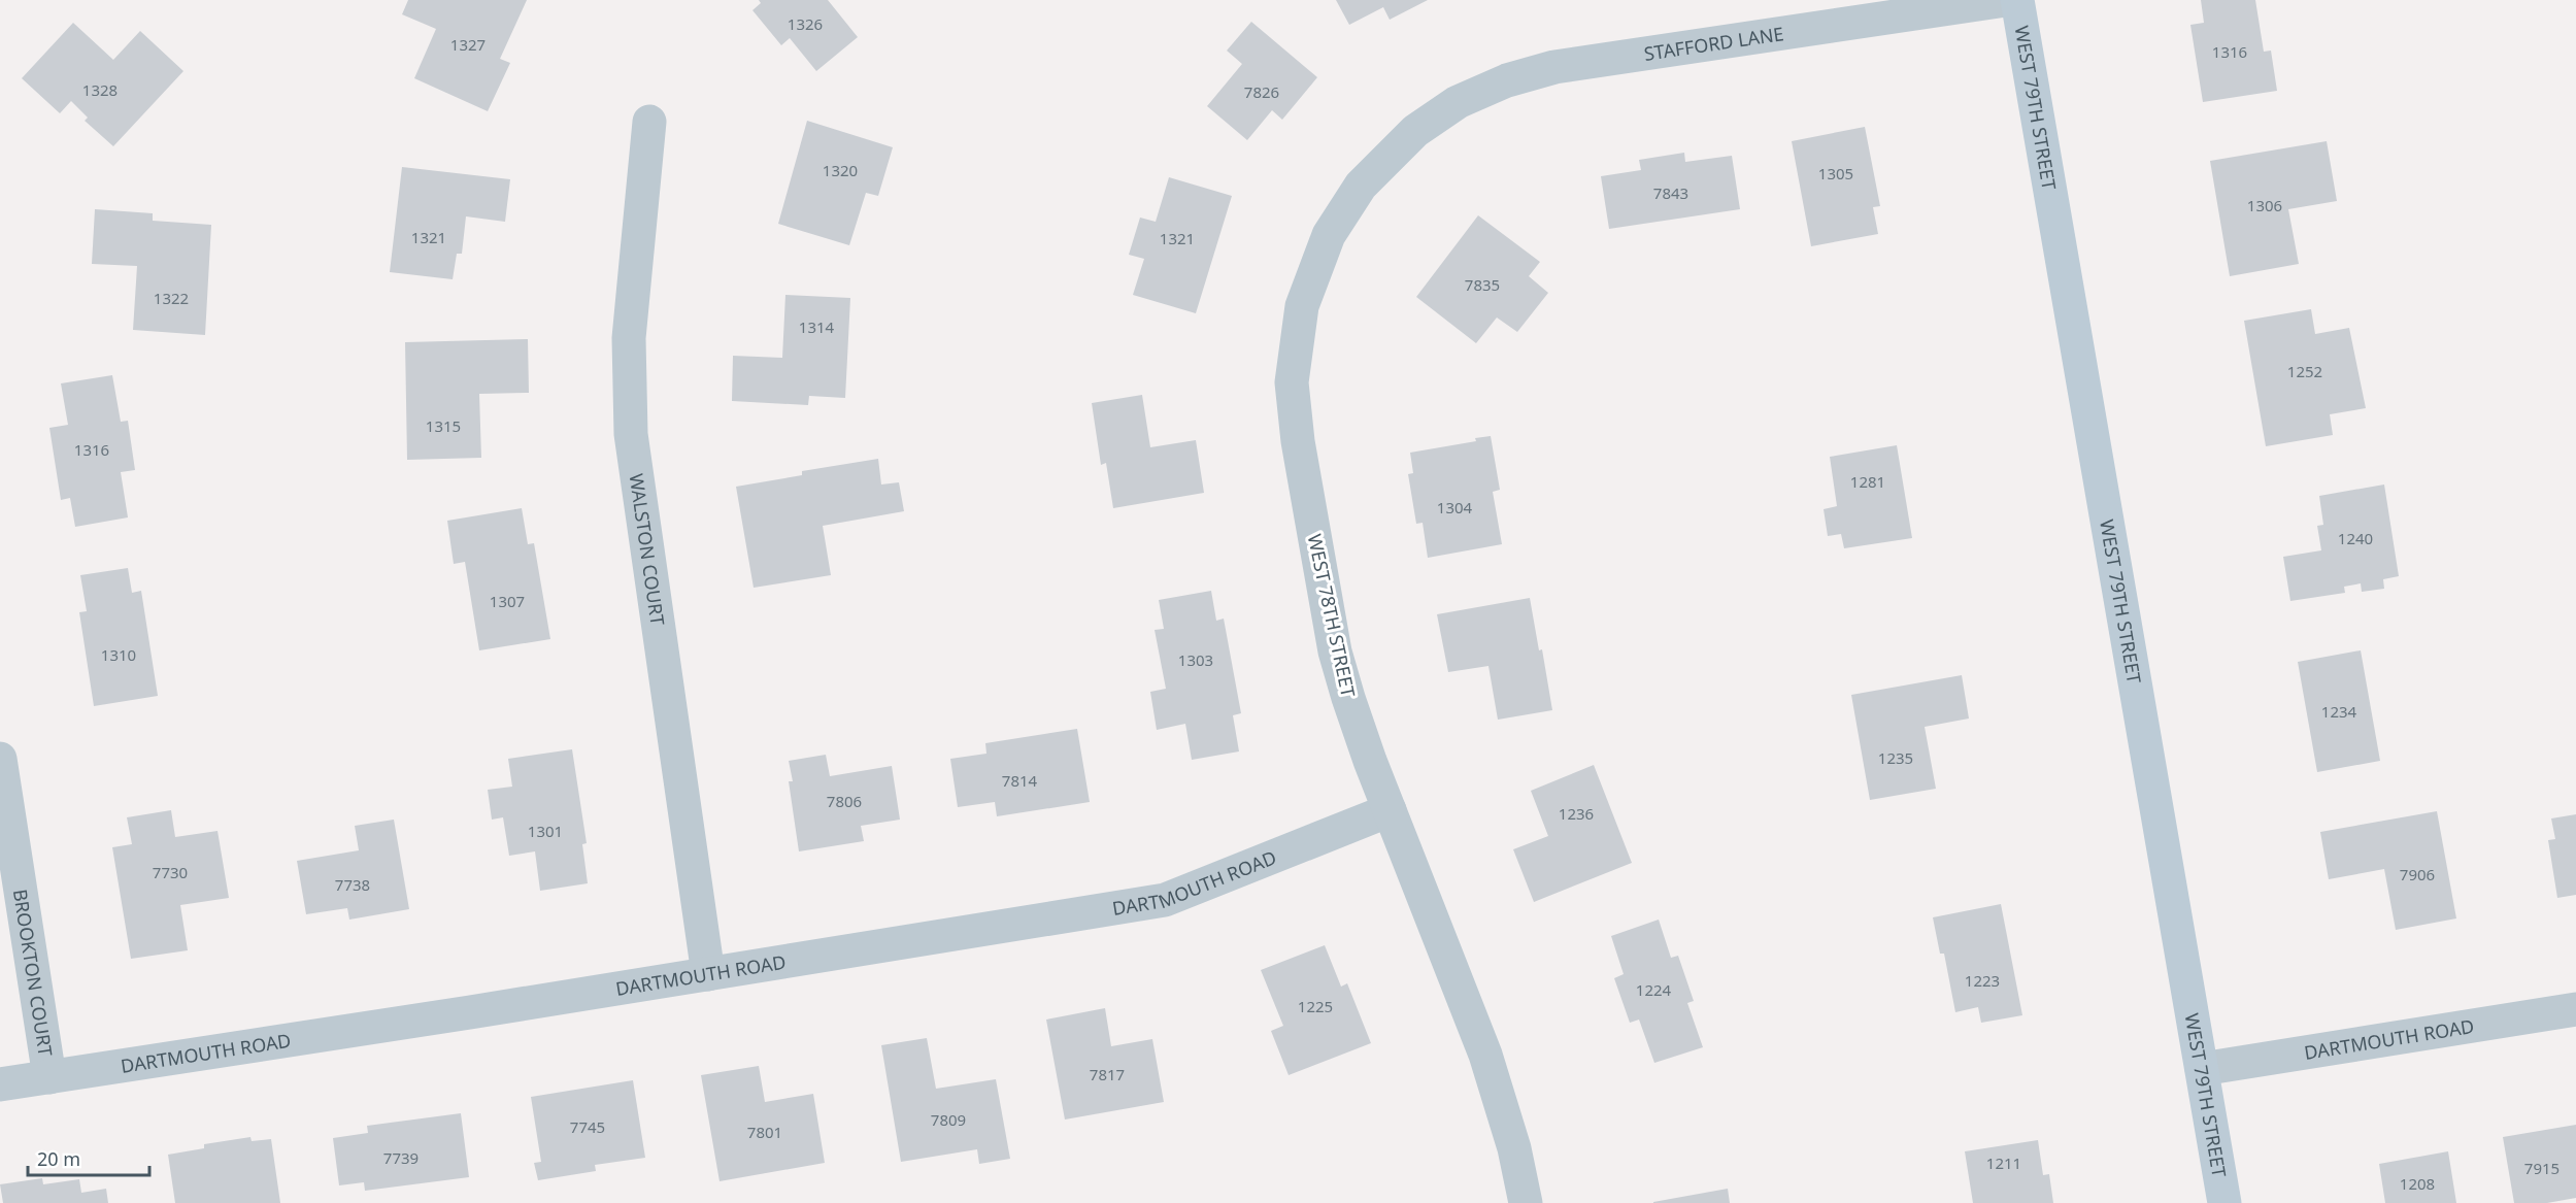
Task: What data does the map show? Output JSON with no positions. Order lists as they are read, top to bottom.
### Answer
{
  "streets": {
    "main road": ["WEST 79TH STREET"],
    "street": [
      "STAFFORD LANE",
      "WALSTON COURT",
      "WEST 78TH STREET",
      "DARTMOUTH ROAD",
      "BROOKTON COURT"
    ]
  },
  "crossings": [
    ["STAFFORD LANE", "WEST 78TH STREET"],
    ["WEST 79TH STREET", "DARTMOUTH ROAD"],
    ["WALSTON COURT", "DARTMOUTH ROAD"],
    ["WEST 78TH STREET", "DARTMOUTH ROAD"],
    ["DARTMOUTH ROAD", "BROOKTON COURT"]
  ],
  "house_numbers": [
    "1326",
    "1327",
    "1316",
    "1328",
    "7826",
    "1320",
    "1305",
    "7843",
    "1306",
    "1321",
    "1321",
    "7835",
    "1322",
    "1314",
    "1252",
    "1315",
    "1316",
    "1281",
    "1304",
    "1240",
    "1307",
    "1310",
    "1303",
    "1234",
    "1235",
    "7814",
    "7806",
    "1236",
    "1301",
    "7730",
    "7906",
    "7738",
    "1223",
    "1224",
    "1225",
    "7817",
    "7809",
    "7745",
    "7801",
    "7739",
    "1211",
    "7915",
    "1208"
  ],
  "scale_bar": "20 m"
}
